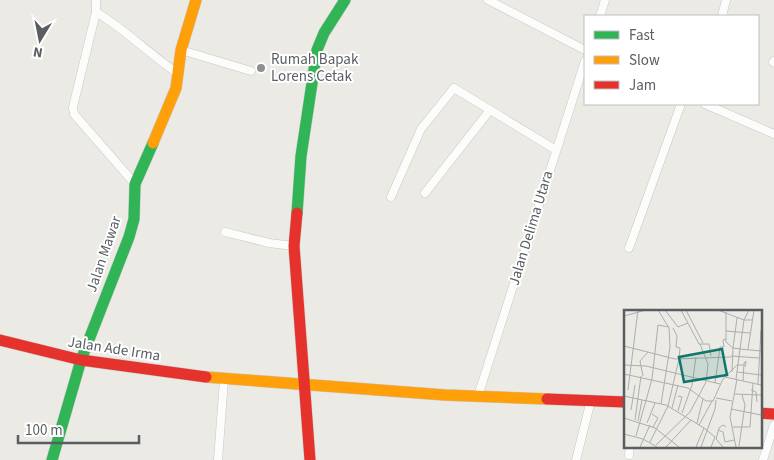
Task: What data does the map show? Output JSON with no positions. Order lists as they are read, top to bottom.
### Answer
{
  "streets": {
    "street": ["Jalan Delima Utara", "Jalan Mawar", "Jalan Ade Irma"]
  },
  "crossings": [
    ["Jalan Delima Utara", "Jalan Ade Irma"],
    ["Jalan Mawar", "Jalan Ade Irma"]
  ],
  "places": ["Rumah Bapak Lorens Cetak"],
  "legend": ["Fast", "Slow", "Jam"],
  "scale_bar": "100 m",
  "north": "bottom"
}
